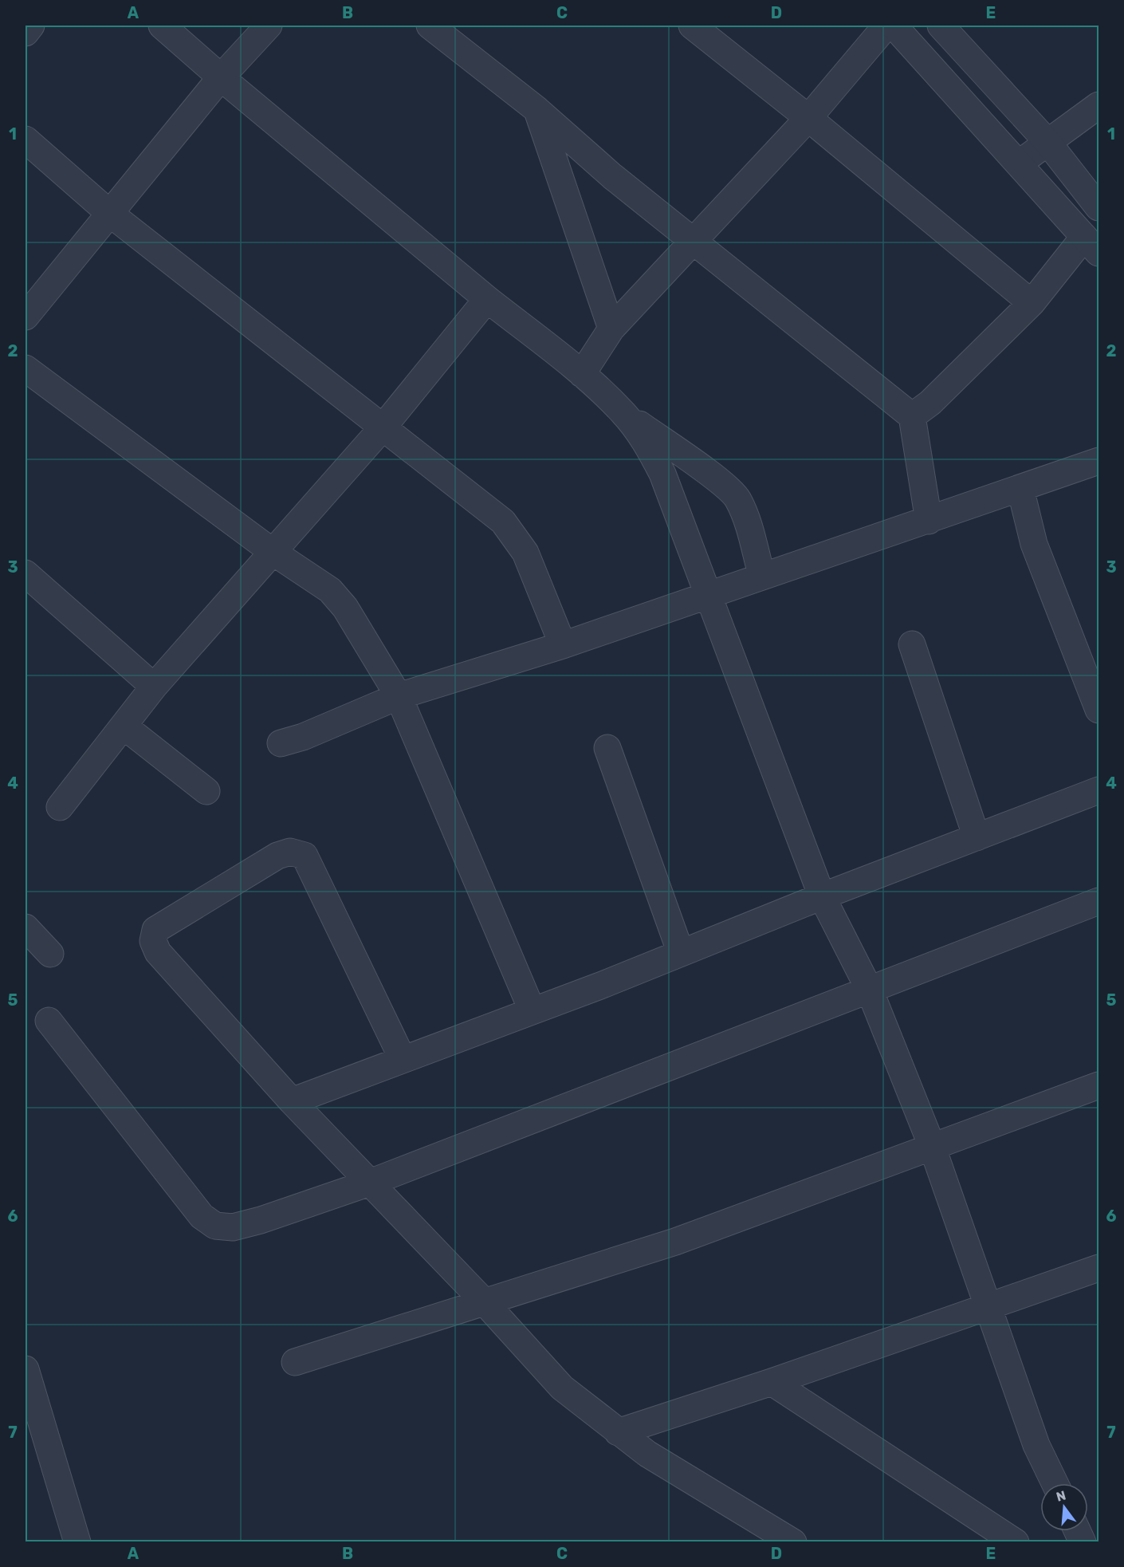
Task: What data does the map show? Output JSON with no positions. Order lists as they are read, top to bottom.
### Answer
{
  "north": "top",
  "grid": {
    "columns": [
      "A",
      "B",
      "C",
      "D",
      "E"
    ],
    "rows": [
      "1",
      "2",
      "3",
      "4",
      "5",
      "6",
      "7"
    ]
  }
}
